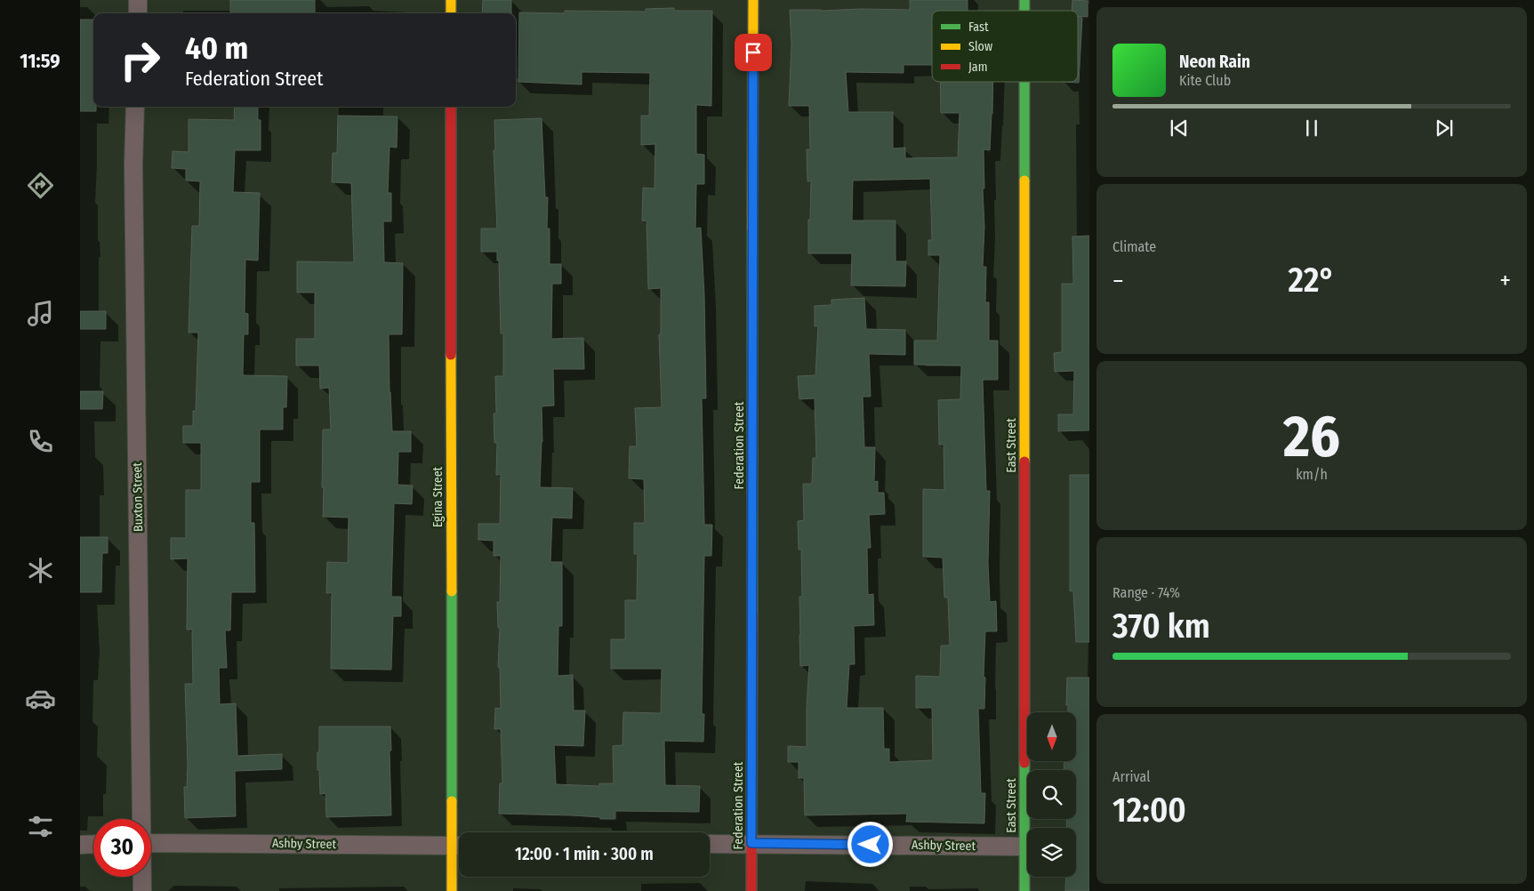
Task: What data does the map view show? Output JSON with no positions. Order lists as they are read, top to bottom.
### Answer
{
  "streets": {
    "street": [
      "Federation Street",
      "East Street",
      "Buxton Street",
      "Egina Street",
      "Ashby Street"
    ]
  },
  "crossings": [
    ["Federation Street", "Ashby Street"],
    ["East Street", "Ashby Street"],
    ["Egina Street", "Ashby Street"]
  ],
  "legend": ["Fast", "Slow", "Jam"],
  "north": "bottom",
  "page": {
    "tabs": "11:59",
    "turn": ["40 m", "Federation Street"],
    "song": ["Neon Rain", "Kite Club"],
    "tile": [
      "Climate",
      ["26", "km/h"],
      ["Range · 74%", "370 km"],
      ["Arrival", "12:00"]
    ],
    "heat": ["−", "22°", "+"],
    "limit": "30",
    "trip": "12:00 · 1 min · 300 m"
  }
}
